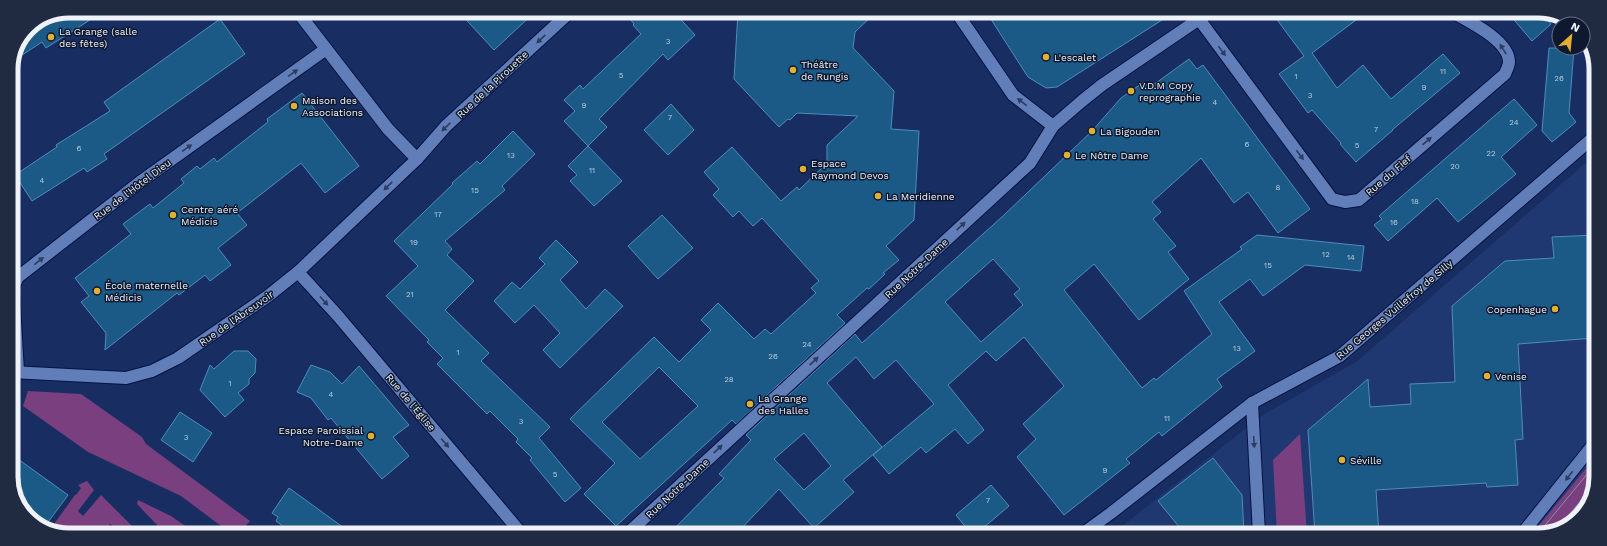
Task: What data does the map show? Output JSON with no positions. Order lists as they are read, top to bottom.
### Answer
{
  "streets": {
    "street": [
      "Rue de la Pirouette",
      "Rue du Fief",
      "Rue de l'Hôtel Dieu",
      "Rue Notre-Dame",
      "Rue Georges Vuillefroy de Silly",
      "Rue de l'Abreuvoir",
      "Rue de l'Église"
    ]
  },
  "crossings": [
    ["Rue de la Pirouette", "Rue de l'Abreuvoir"],
    ["Rue de l'Abreuvoir", "Rue de l'Église"]
  ],
  "one_way": [
    "Rue de la Pirouette",
    "Rue de l'Hôtel Dieu",
    "Rue Notre-Dame",
    "Rue de l'Église"
  ],
  "places": [
    "La Grange (salle des fêtes)",
    "L'escalet",
    "Théâtre de Rungis",
    "V.D.M Copy reprographie",
    "Maison des Associations",
    "La Bigouden",
    "Le Nôtre Dame",
    "Espace Raymond Devos",
    "La Meridienne",
    "Centre aéré Médicis",
    "École maternelle Médicis",
    "Copenhague",
    "Venise",
    "La Grange des Halles",
    "Espace Paroissial Notre-Dame",
    "Séville"
  ],
  "house_numbers": [
    "3",
    "11",
    "5",
    "1",
    "26",
    "9",
    "3",
    "4",
    "9",
    "7",
    "24",
    "7",
    "6",
    "5",
    "6",
    "22",
    "13",
    "20",
    "11",
    "4",
    "8",
    "15",
    "18",
    "17",
    "16",
    "19",
    "12",
    "14",
    "15",
    "21",
    "24",
    "13",
    "1",
    "26",
    "28",
    "1",
    "4",
    "11",
    "3",
    "3",
    "9",
    "5",
    "7"
  ],
  "north": "top right"
}
